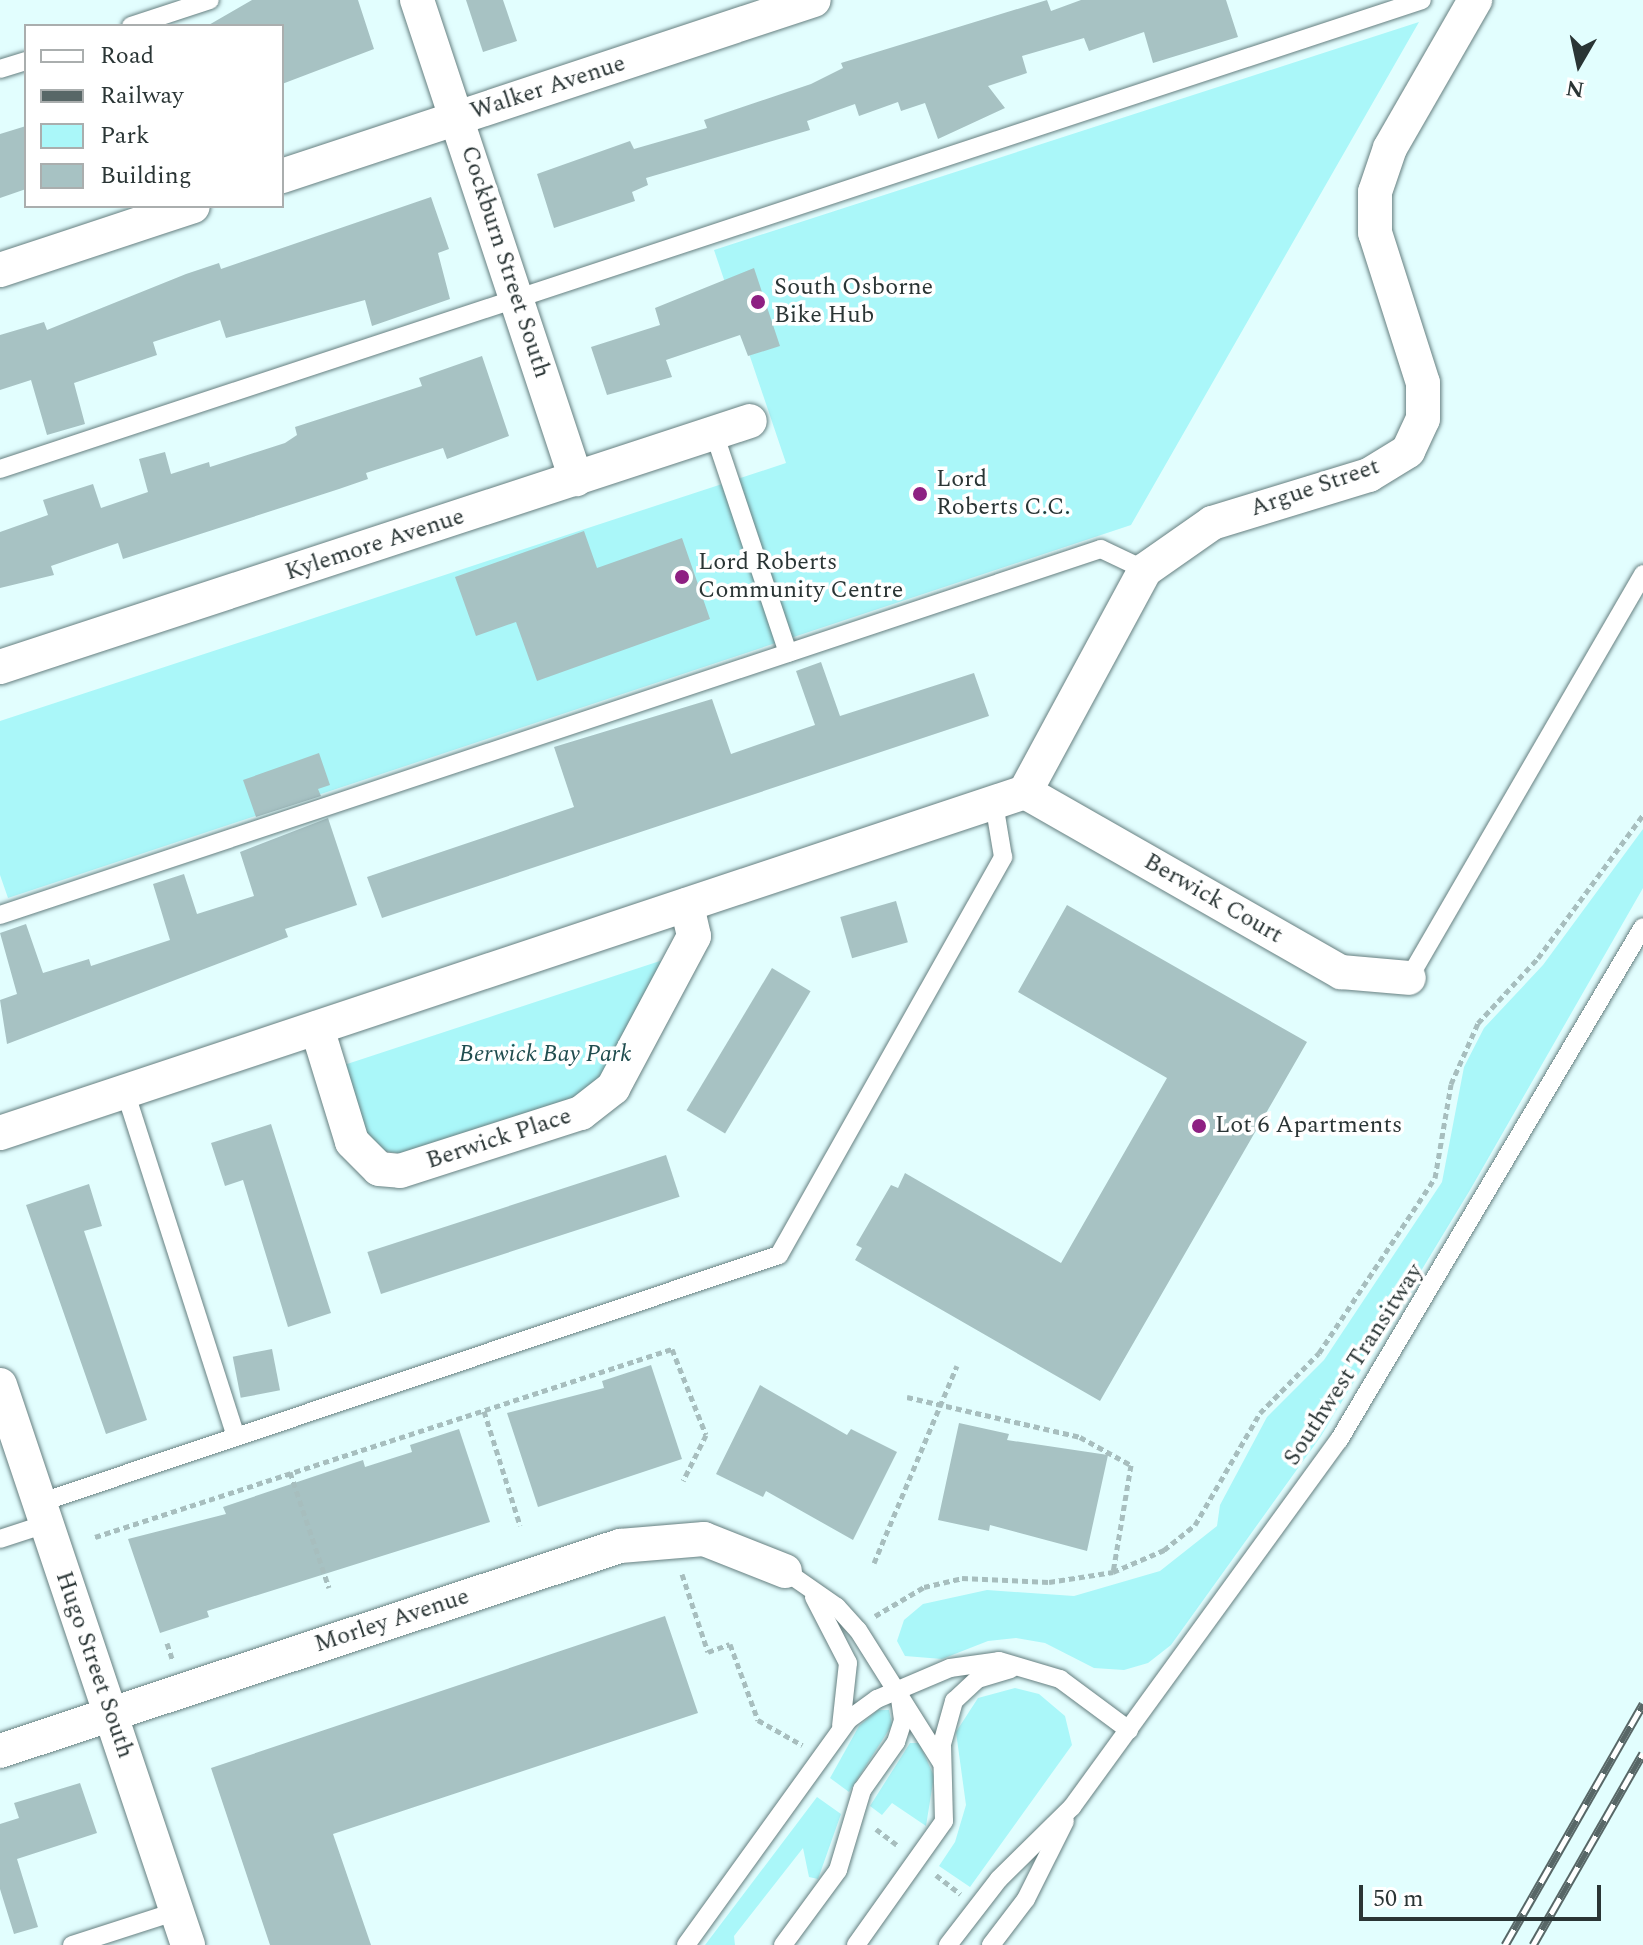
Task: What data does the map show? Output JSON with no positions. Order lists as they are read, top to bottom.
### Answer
{
  "streets": {
    "street": [
      "Walker Avenue",
      "Cockburn Street South",
      "Argue Street",
      "Kylemore Avenue",
      "Berwick Court",
      "Berwick Place",
      "Morley Avenue",
      "Hugo Street South"
    ],
    "lane": ["Southwest Transitway"]
  },
  "crossings": [
    ["Walker Avenue", "Cockburn Street South"],
    ["Cockburn Street South", "Kylemore Avenue"],
    ["Argue Street", "Berwick Court"],
    ["Morley Avenue", "Hugo Street South"]
  ],
  "parks": ["Berwick Bay Park"],
  "places": [
    "South Osborne Bike Hub",
    "Lord Roberts C.C.",
    "Lord Roberts Community Centre",
    "Lot 6 Apartments"
  ],
  "legend": [
    "Road",
    "Railway",
    "Park",
    "Building"
  ],
  "scale_bar": "50 m",
  "north": "bottom"
}
